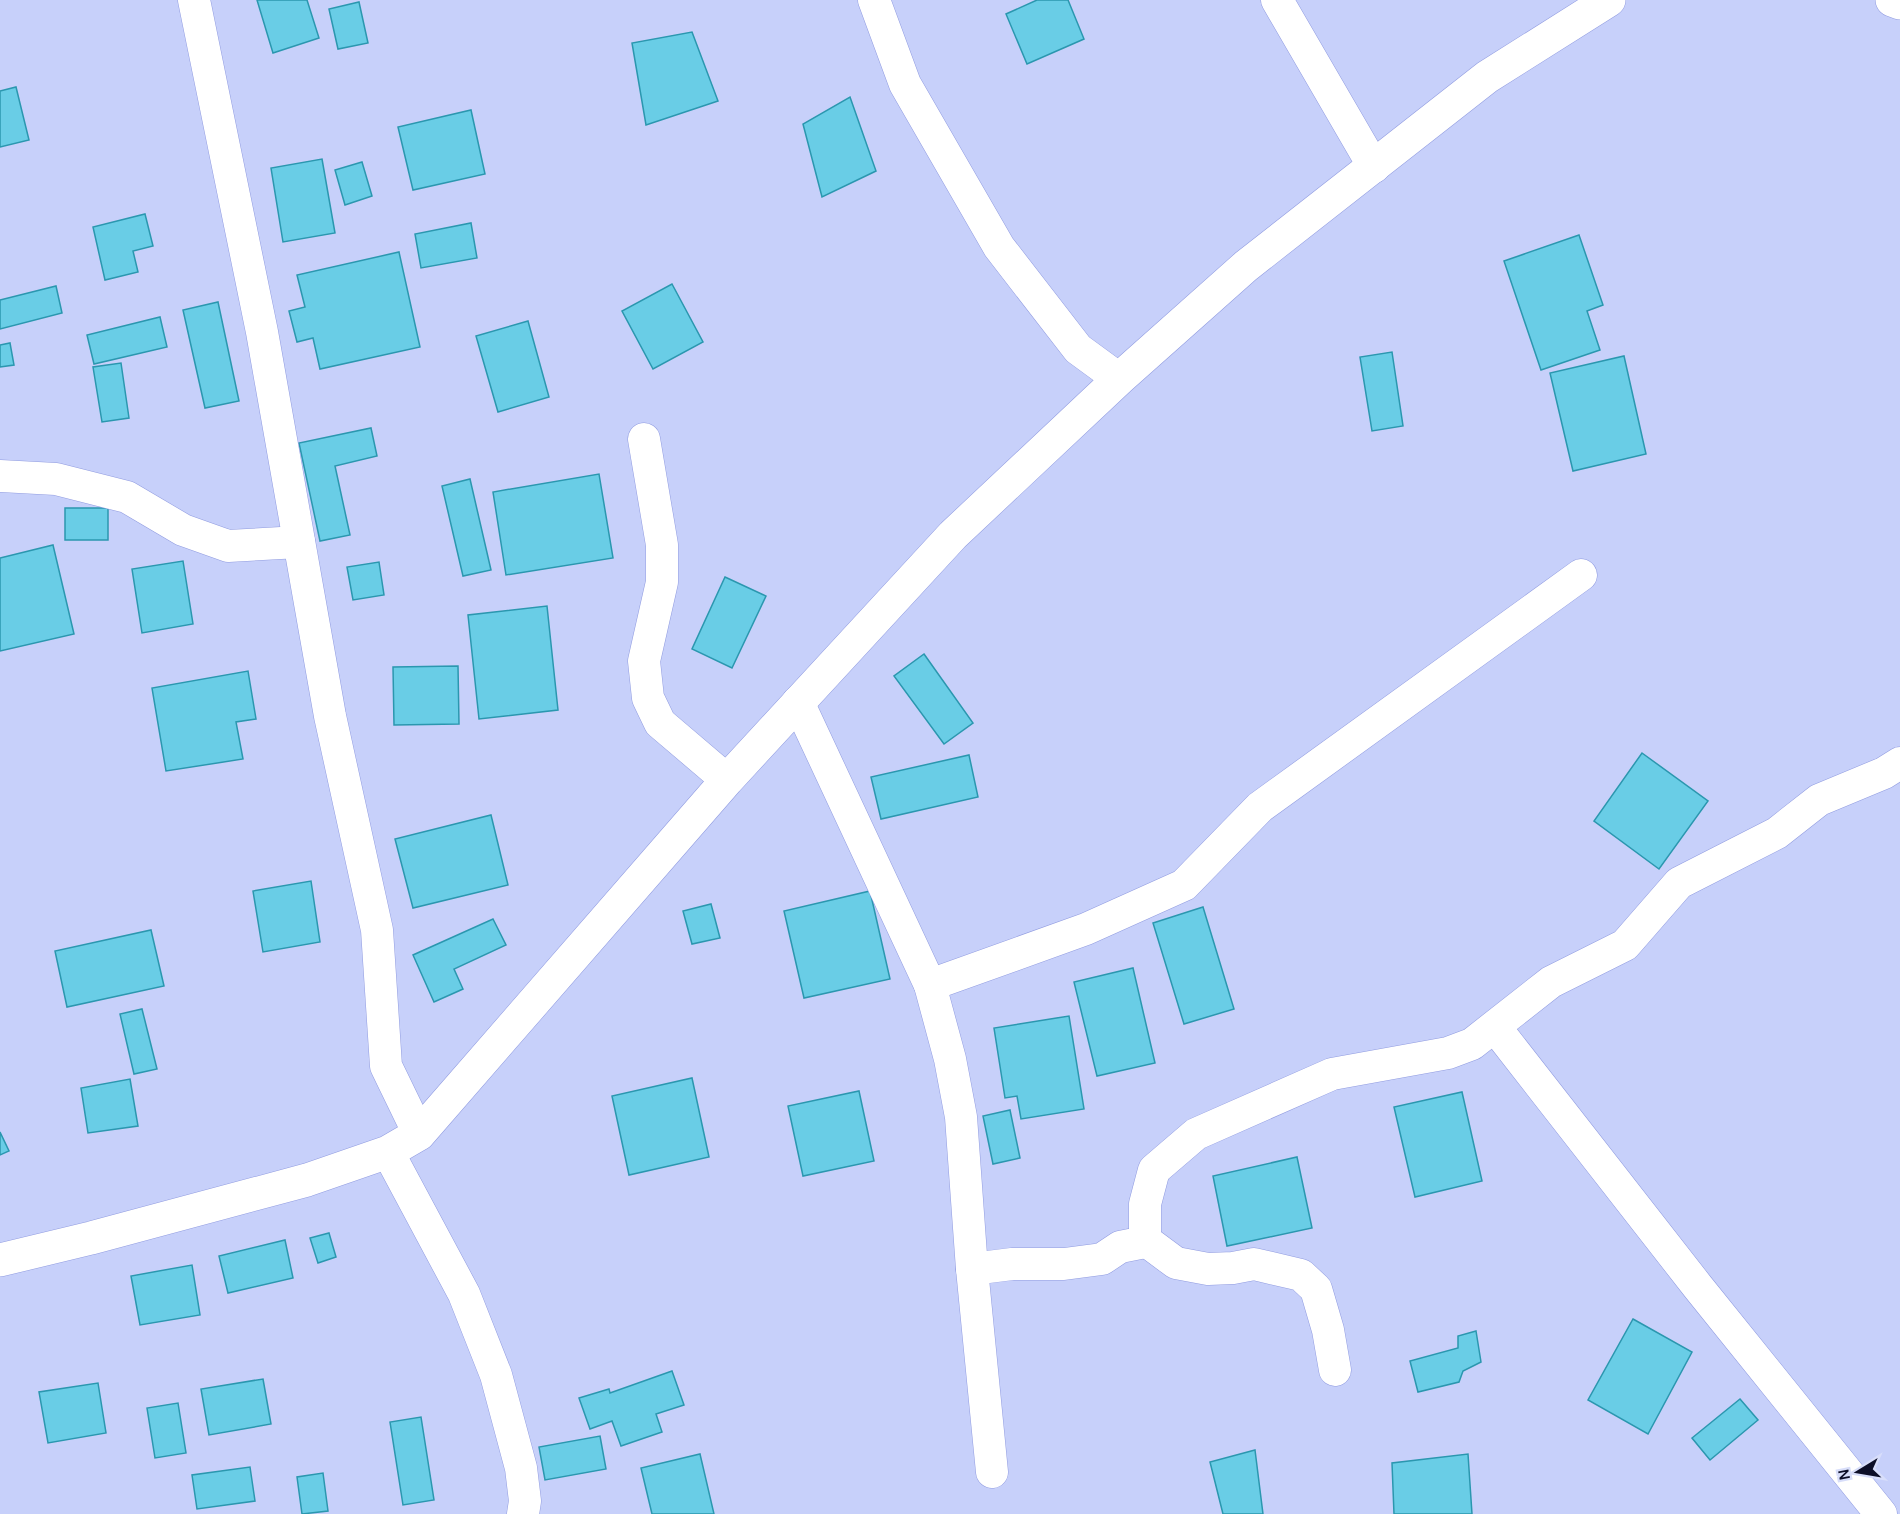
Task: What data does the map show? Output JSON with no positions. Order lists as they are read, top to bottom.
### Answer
{
  "north": "left"
}
